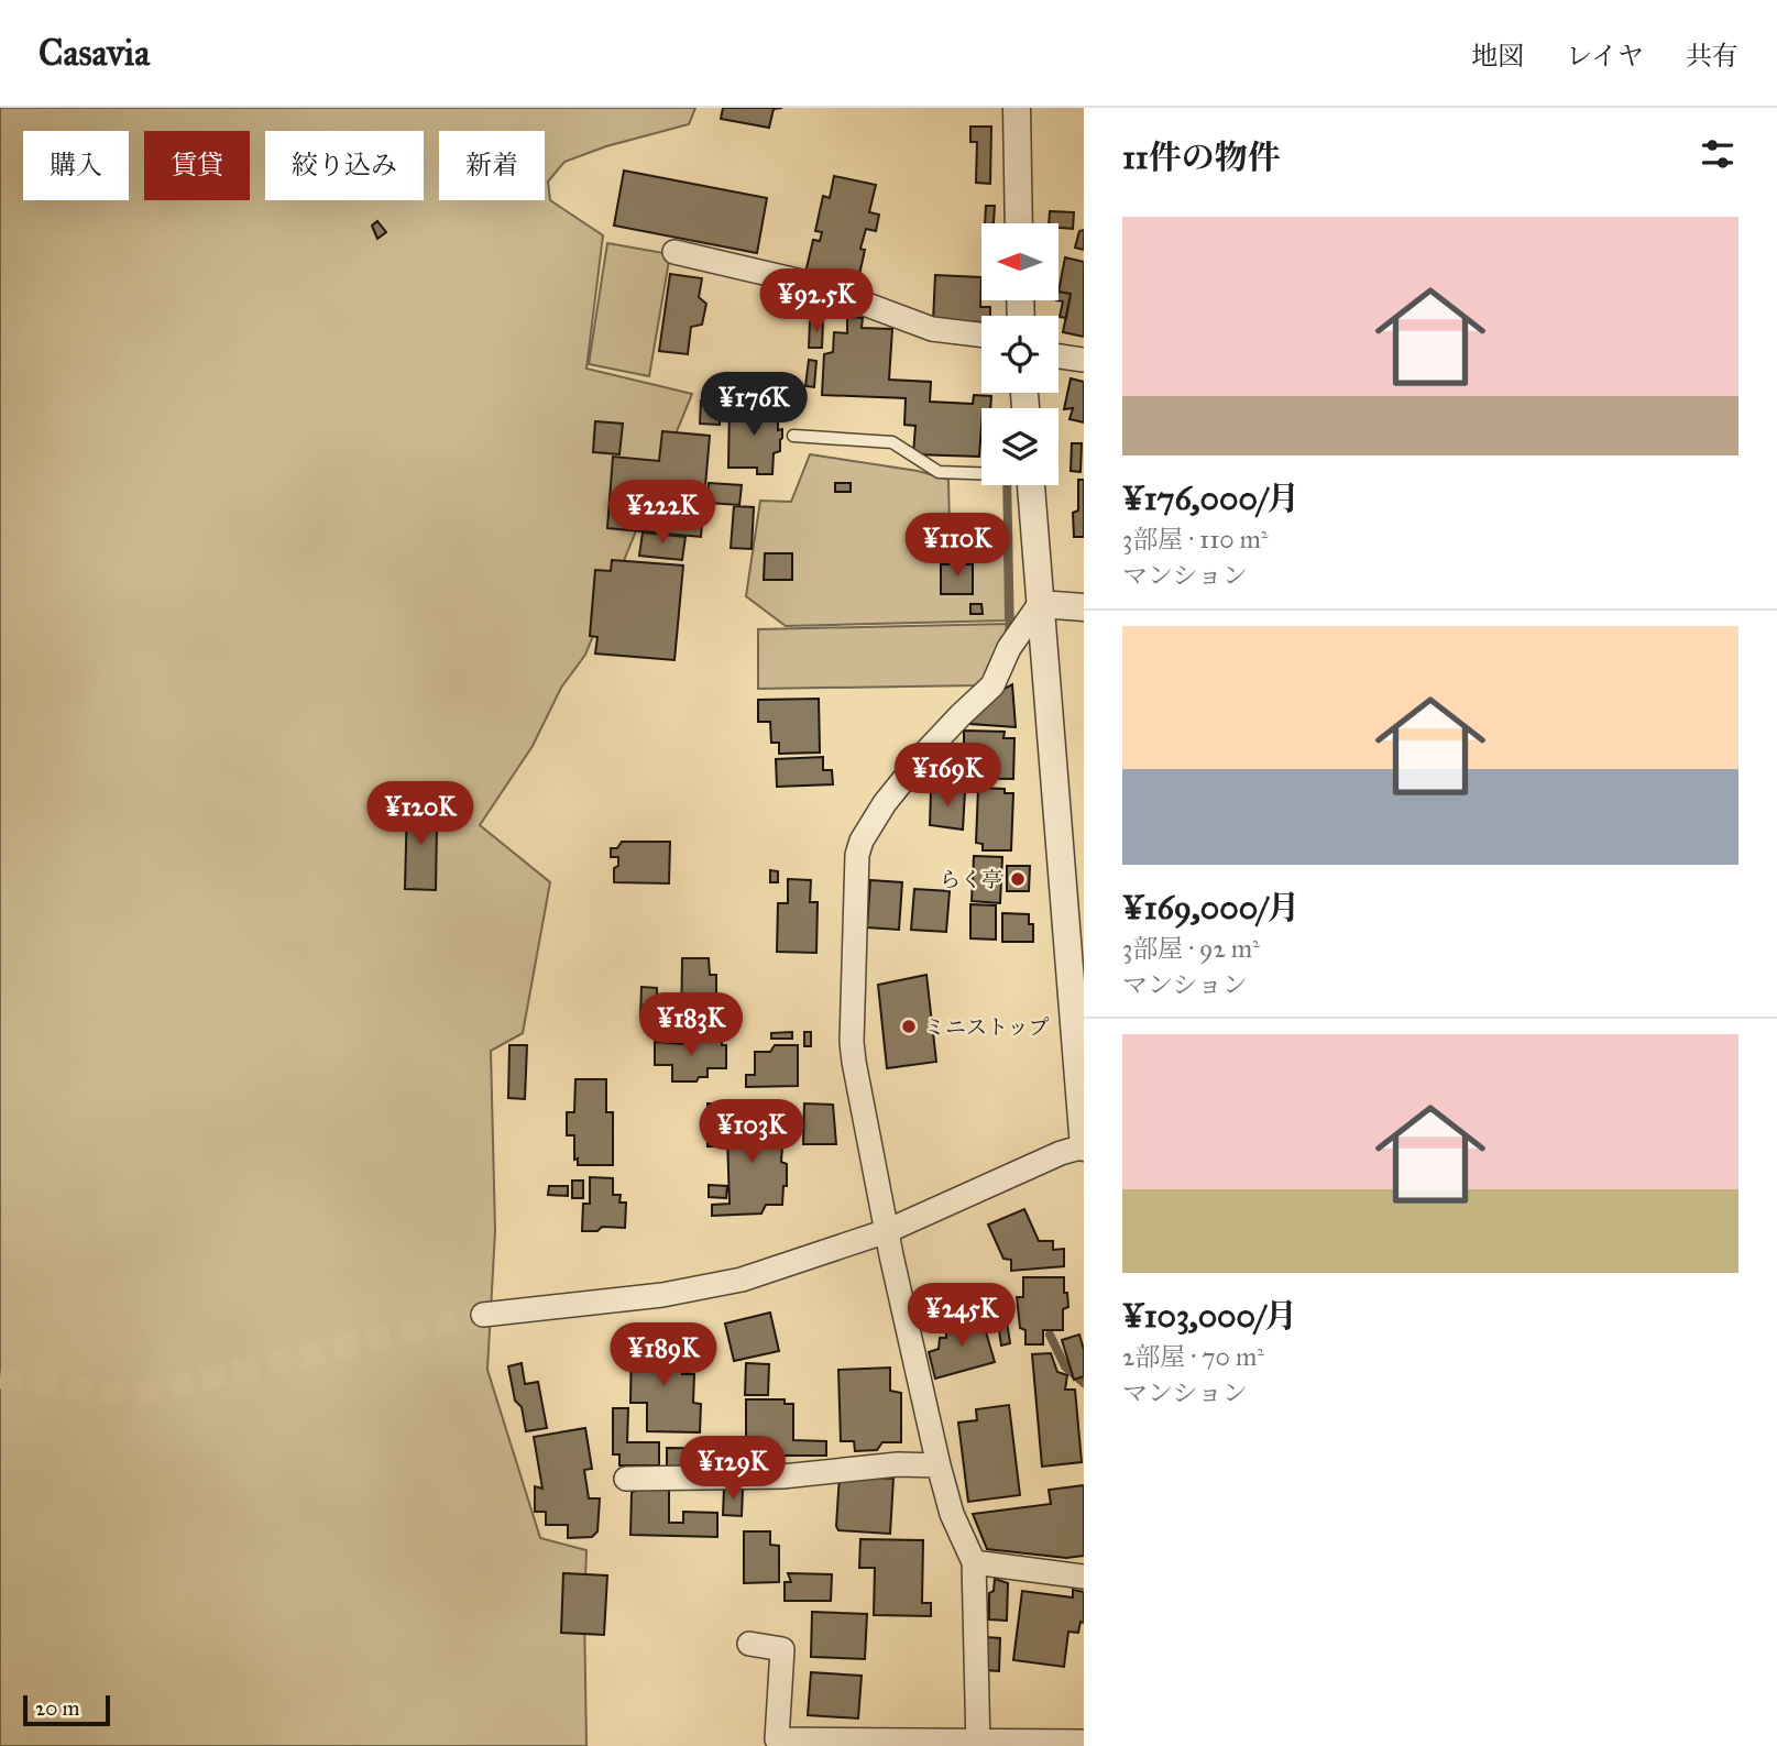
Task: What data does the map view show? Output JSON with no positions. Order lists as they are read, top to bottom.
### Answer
{
  "places": ["らく亭", "ミニストップ"],
  "scale_bar": "20 m",
  "north": "left",
  "page": {
    "header": "Casavia",
    "nav": ["地図", "レイヤ", "共有"],
    "heading": "11件の物件",
    "chip": [
      "購入",
      "賃貸",
      "絞り込み",
      "新着"
    ],
    "list": [
      {
        "name": "¥176,000/月",
        "note": "3部屋 · 110 m² · マンション"
      },
      {
        "name": "¥169,000/月",
        "note": "3部屋 · 92 m² · マンション"
      },
      {
        "name": "¥103,000/月",
        "note": "2部屋 · 70 m² · マンション"
      }
    ],
    "price": [
      "¥92.5K",
      "¥176K",
      "¥222K",
      "¥110K",
      "¥169K",
      "¥120K",
      "¥183K",
      "¥103K",
      "¥245K",
      "¥189K",
      "¥129K"
    ],
    "scale": "20 m"
  }
}
